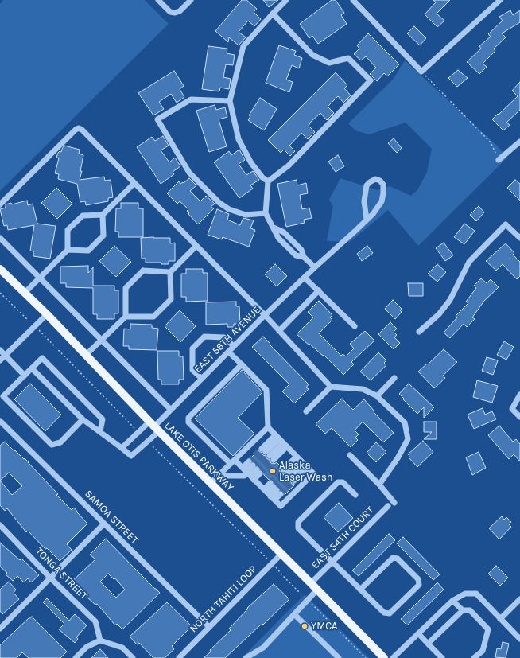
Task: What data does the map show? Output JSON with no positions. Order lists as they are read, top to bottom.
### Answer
{
  "streets": {
    "main road": ["LAKE OTIS PARKWAY"],
    "street": [
      "EAST 56TH AVENUE",
      "SAMOA STREET",
      "EAST 54TH COURT",
      "TONGA STREET",
      "NORTH TAHITI LOOP"
    ]
  },
  "crossings": [
    ["EAST 56TH AVENUE", "LAKE OTIS PARKWAY"],
    ["LAKE OTIS PARKWAY", "EAST 54TH COURT"],
    ["LAKE OTIS PARKWAY", "NORTH TAHITI LOOP"],
    ["SAMOA STREET", "NORTH TAHITI LOOP"]
  ],
  "places": ["Alaska Laser Wash", "YMCA"]
}
